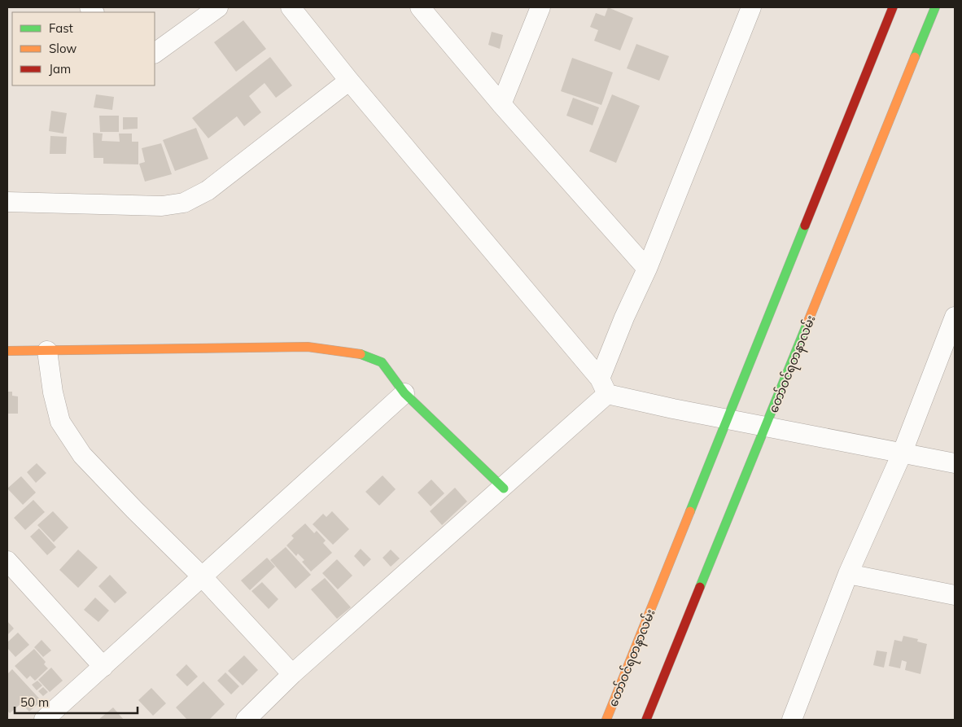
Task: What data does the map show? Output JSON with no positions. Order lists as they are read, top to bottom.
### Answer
{
  "streets": {
    "main road": ["တော်ဝင်ရတနာလမ်း"]
  },
  "legend": ["Fast", "Slow", "Jam"],
  "scale_bar": "50 m"
}
